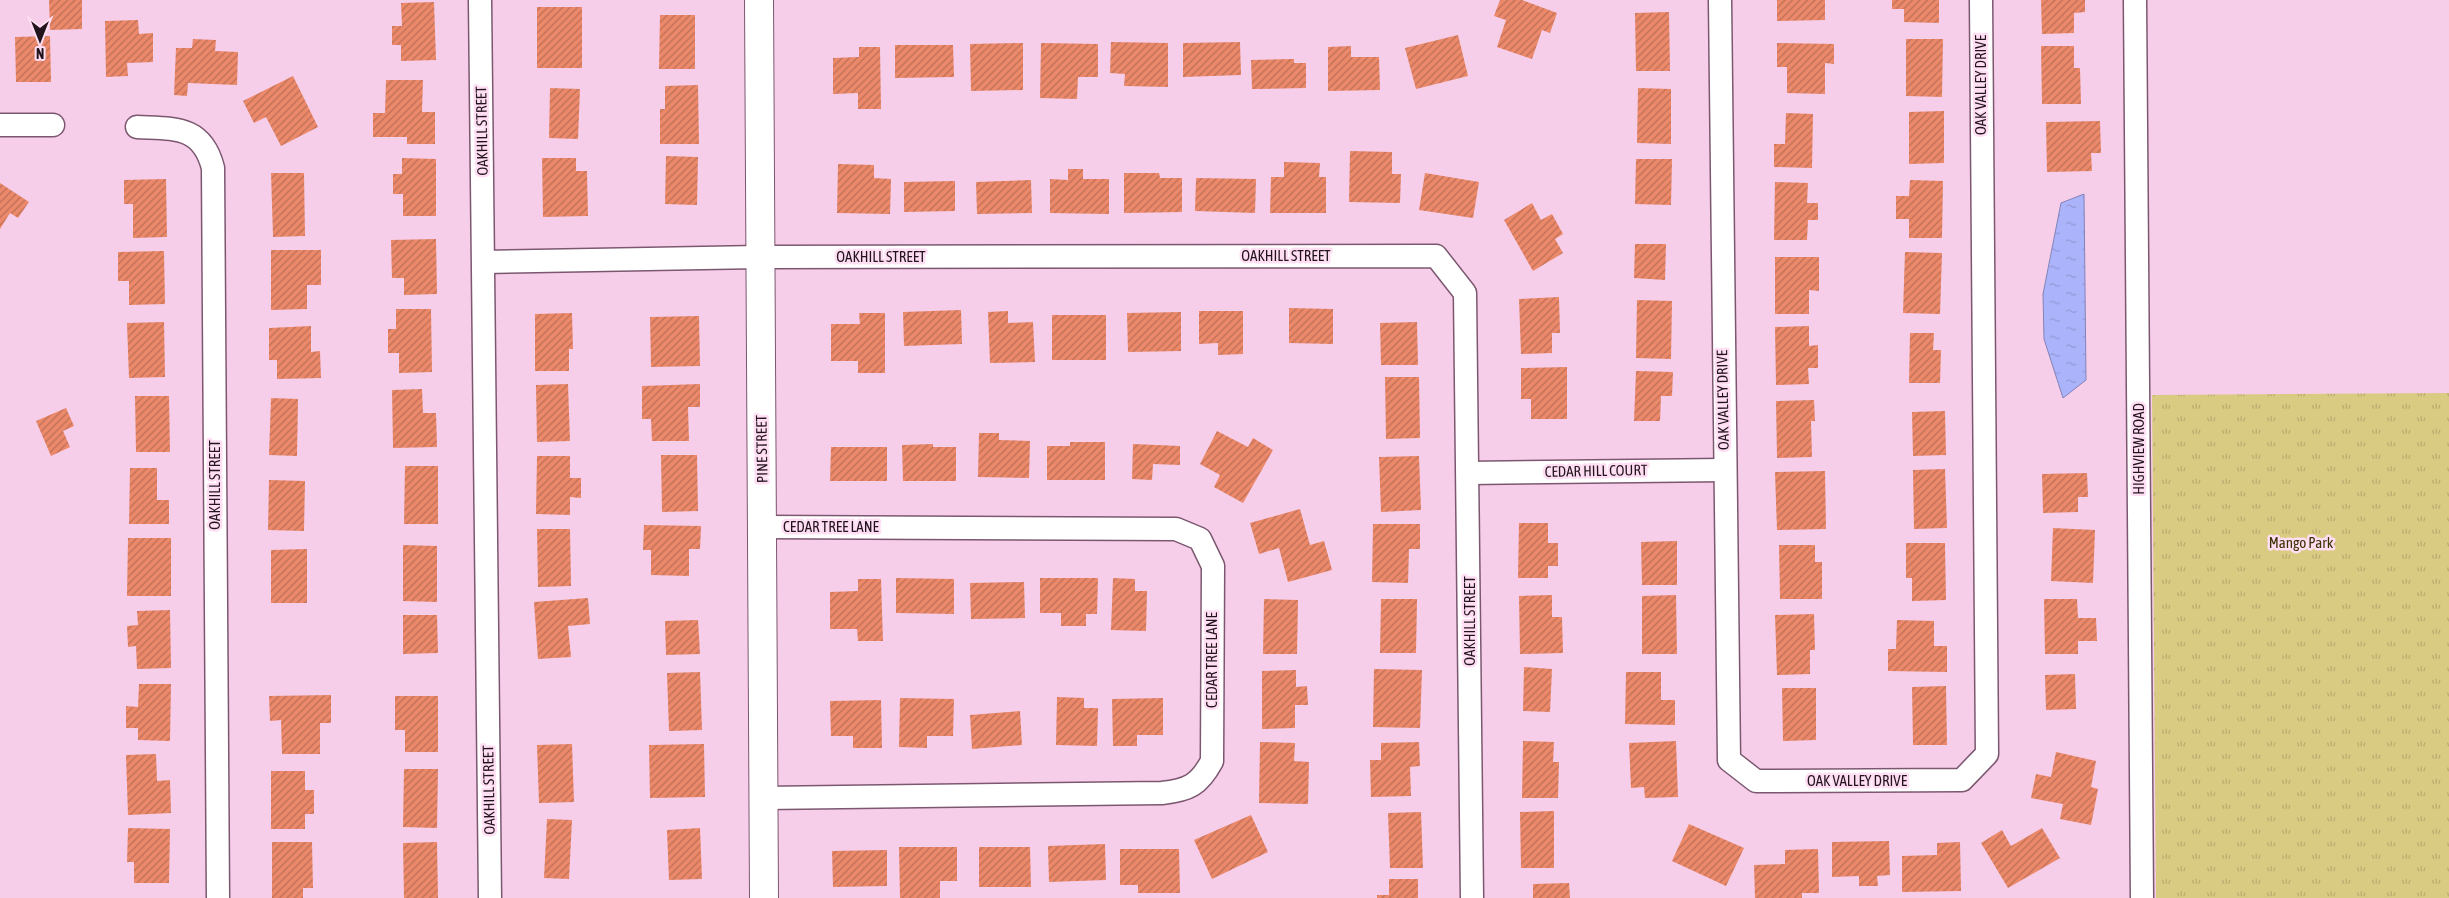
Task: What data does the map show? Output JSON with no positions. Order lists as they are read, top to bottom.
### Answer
{
  "streets": {
    "street": [
      "OAK VALLEY DRIVE",
      "OAKHILL STREET",
      "PINE STREET",
      "HIGHVIEW ROAD",
      "CEDAR HILL COURT",
      "CEDAR TREE LANE"
    ]
  },
  "crossings": [
    ["OAK VALLEY DRIVE", "CEDAR HILL COURT"],
    ["OAKHILL STREET", "PINE STREET"],
    ["OAKHILL STREET", "CEDAR HILL COURT"],
    ["PINE STREET", "CEDAR TREE LANE"]
  ],
  "parks": ["Mango Park"],
  "north": "bottom"
}
